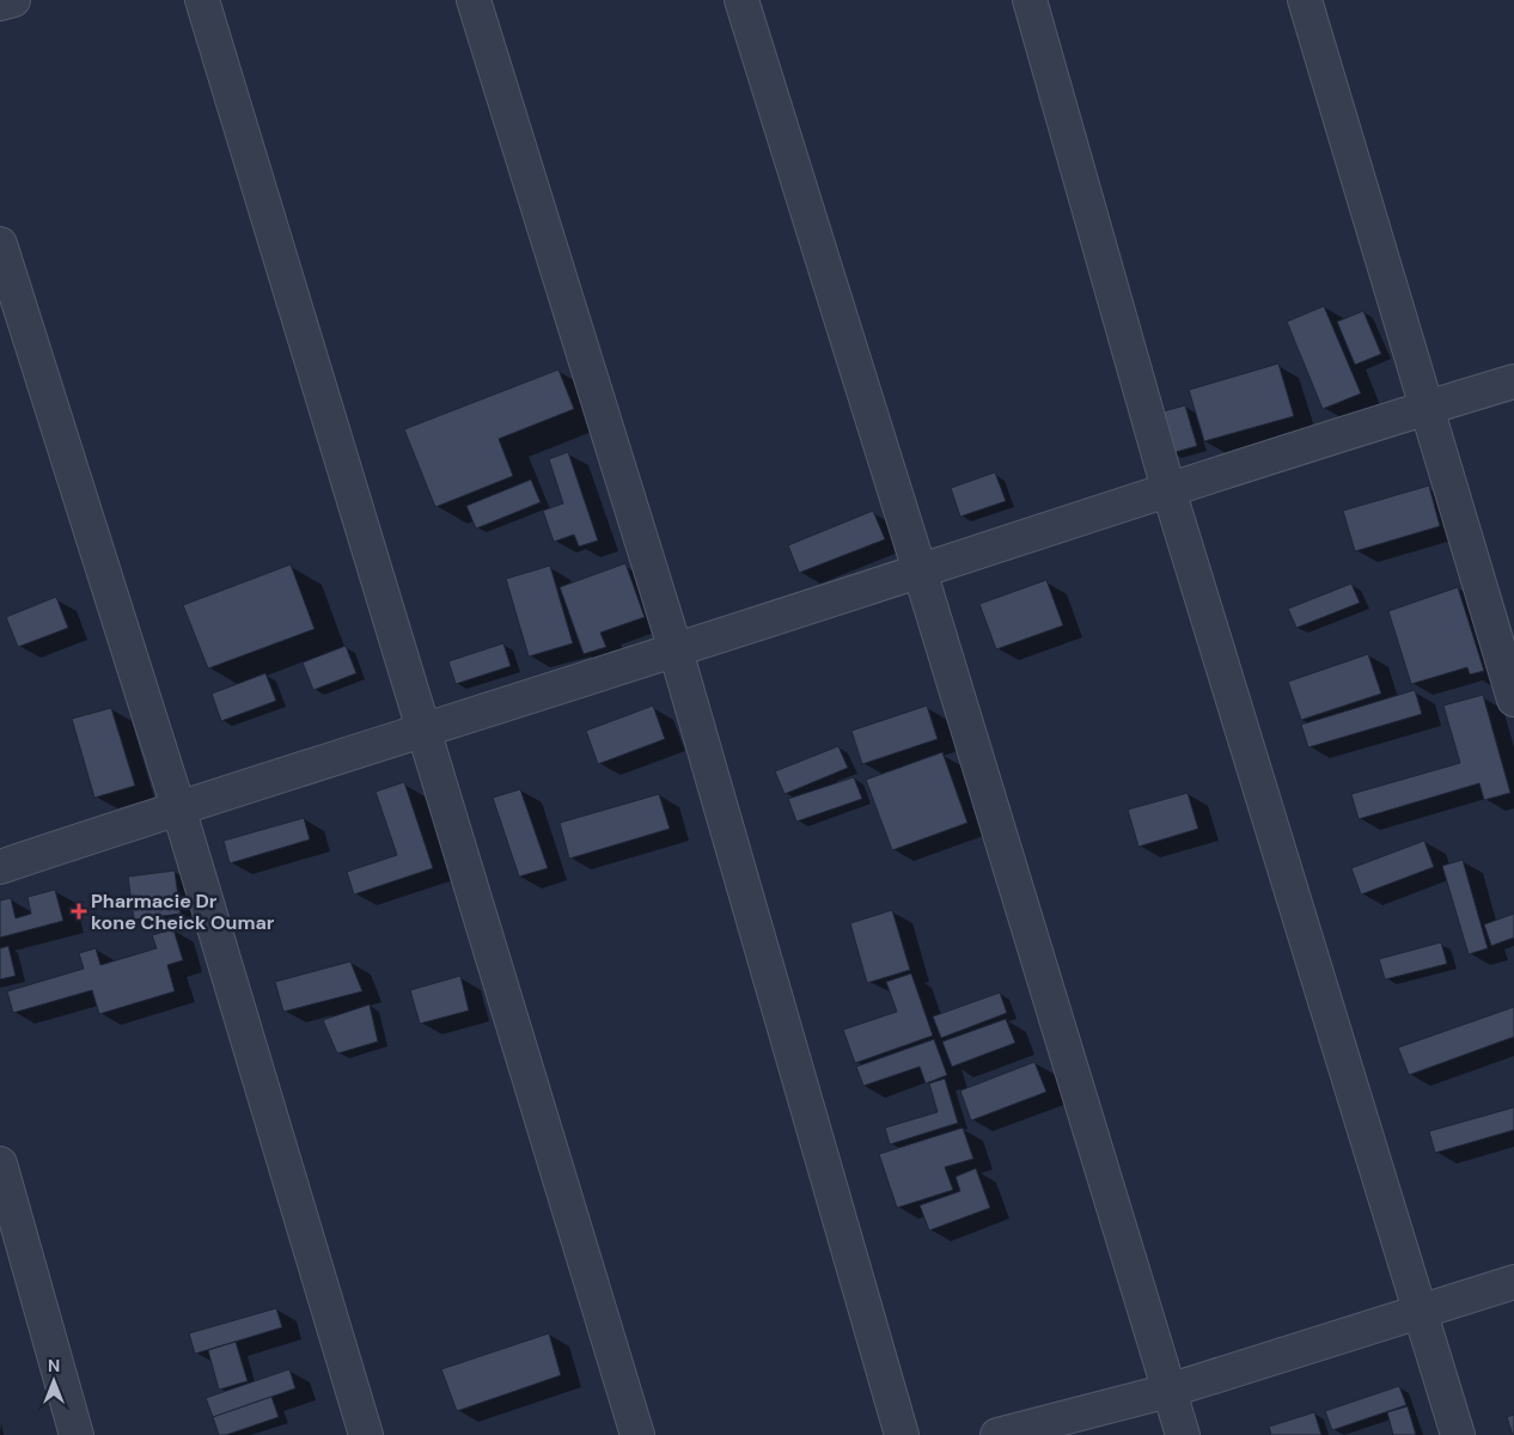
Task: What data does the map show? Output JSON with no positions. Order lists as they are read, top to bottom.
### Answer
{
  "places": {
    "health": ["Pharmacie Dr kone Cheick Oumar"]
  },
  "north": "top"
}
